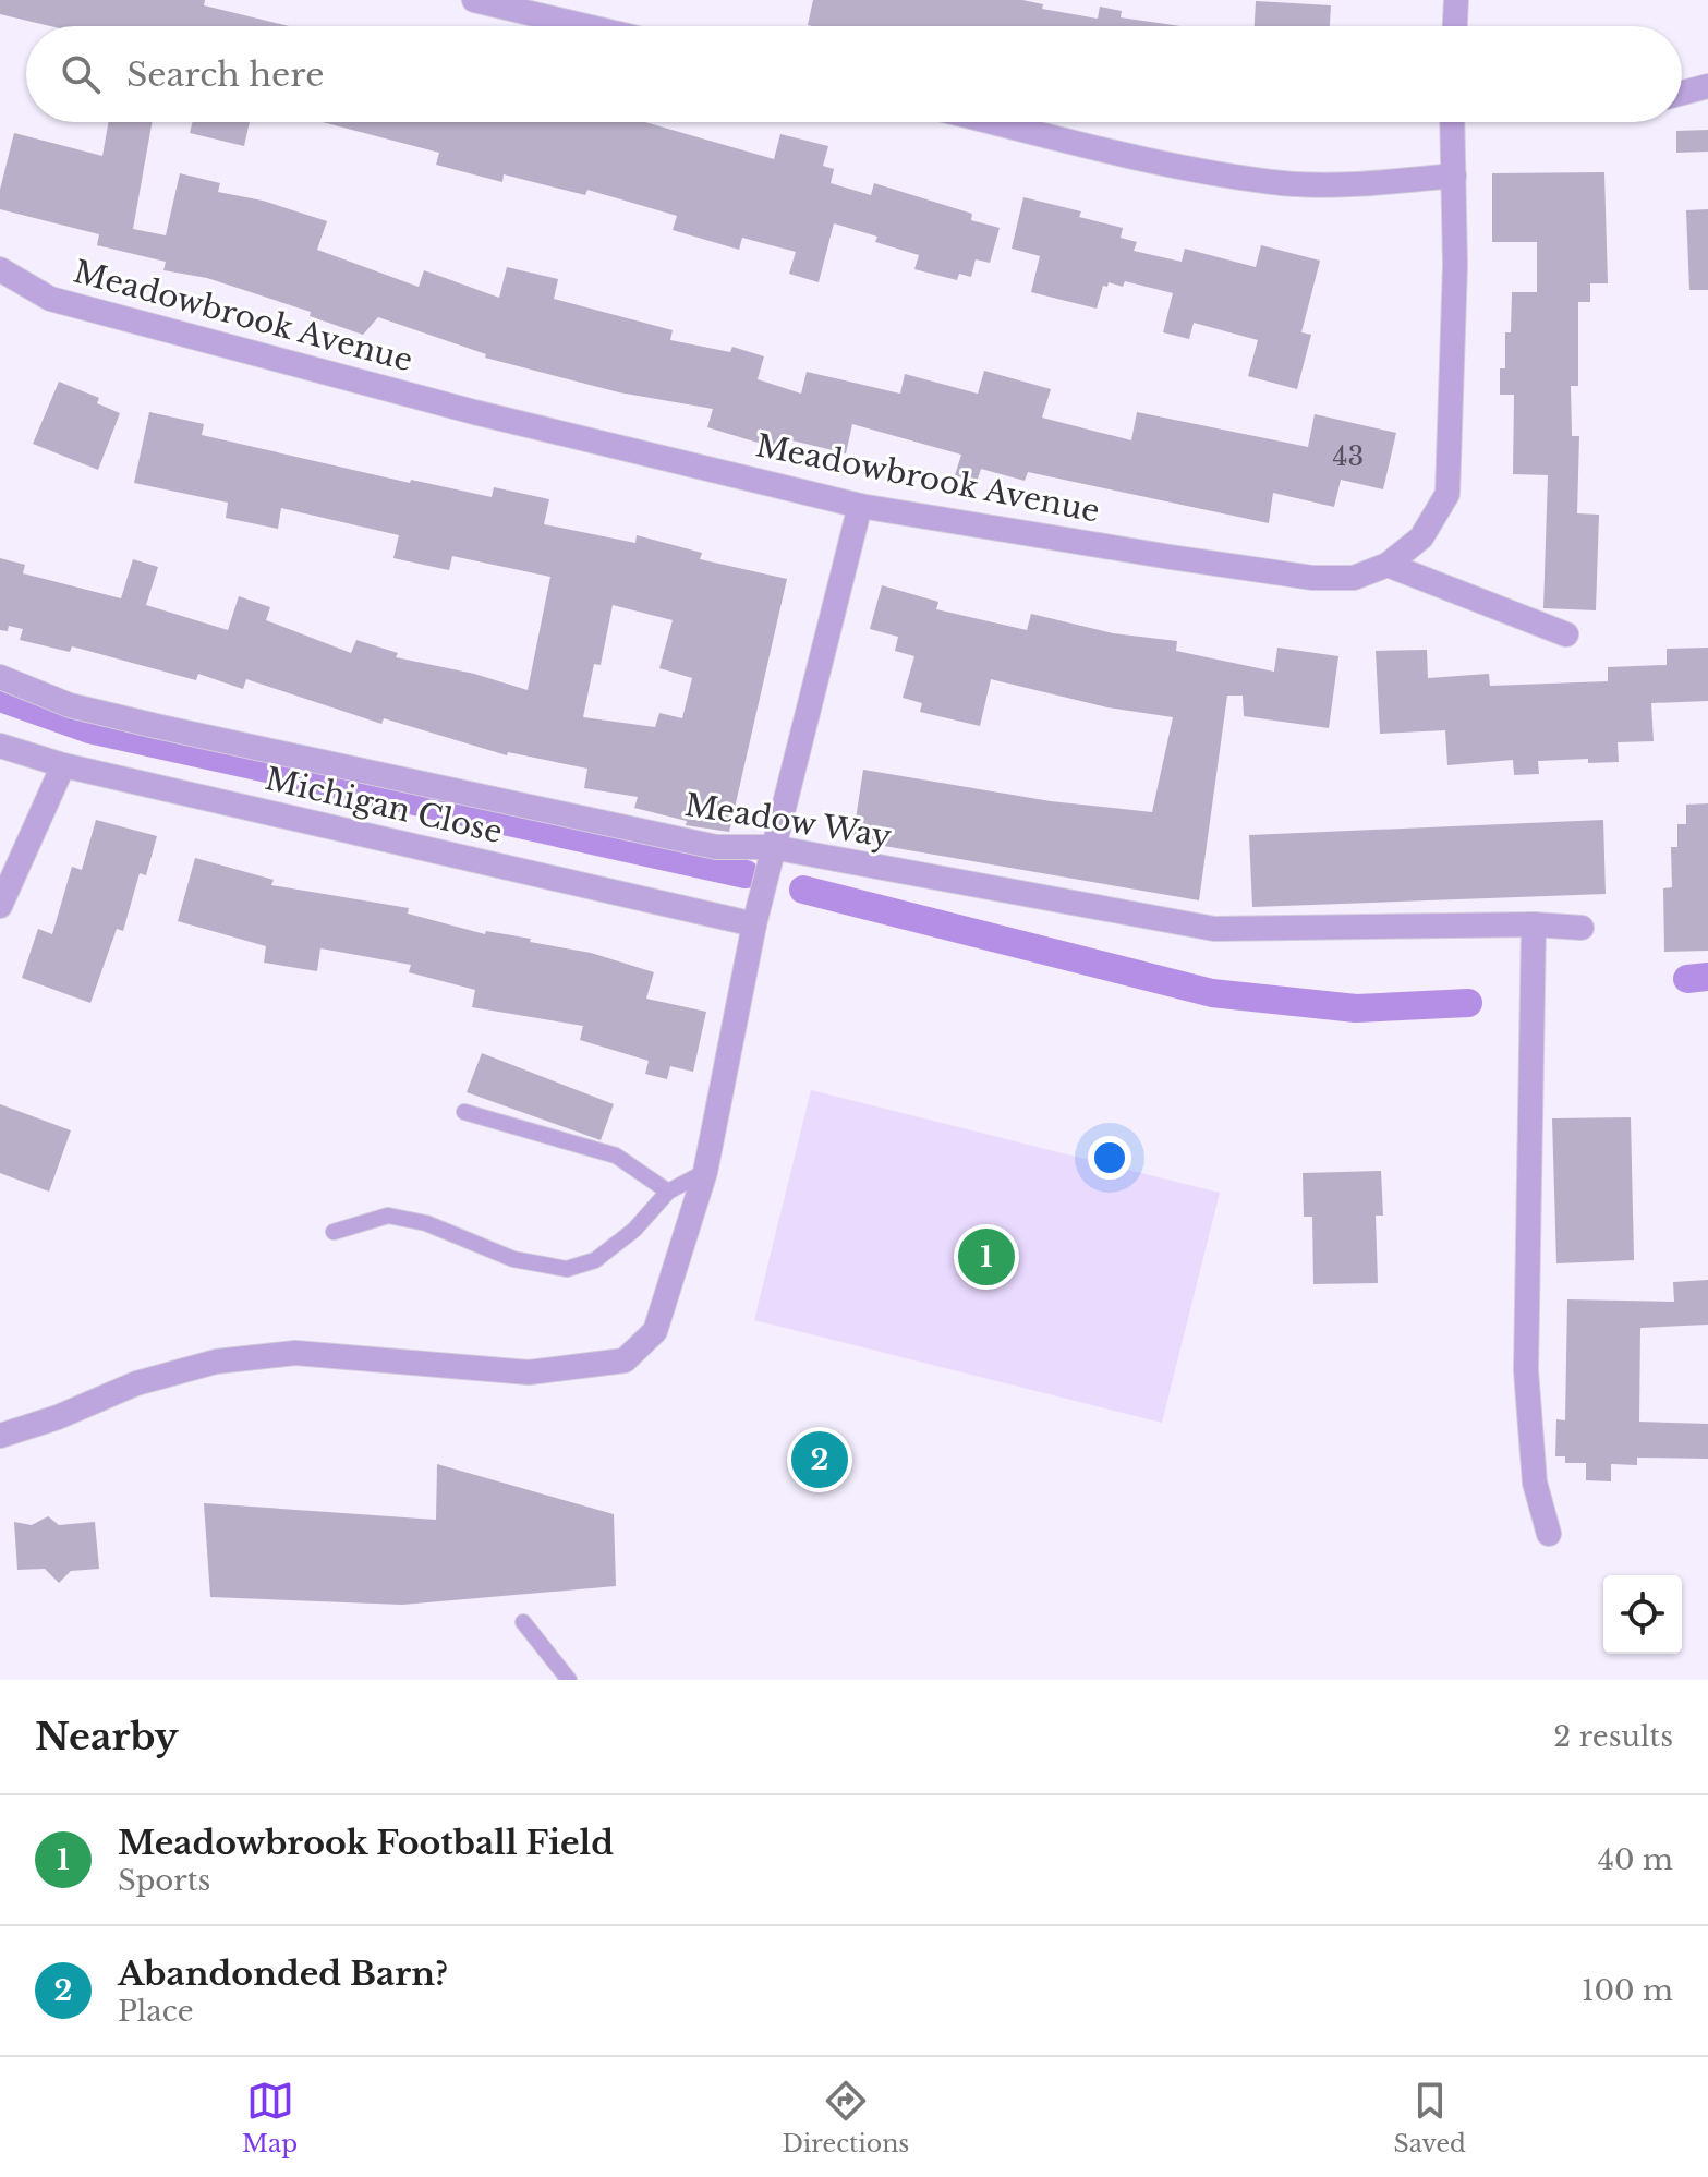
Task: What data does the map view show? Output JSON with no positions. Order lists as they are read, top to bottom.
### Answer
{
  "streets": {
    "street": ["Meadowbrook Avenue", "Michigan Close", "Meadow Way"]
  },
  "house_numbers": ["43"],
  "page": {
    "search": "Search here",
    "pins": ["1", "2"],
    "heading": ["Nearby", "2 results"],
    "list": [
      {
        "mark": "1",
        "name": "Meadowbrook Football Field",
        "note": "Sports",
        "value": "40 m"
      },
      {
        "mark": "2",
        "name": "Abandonded Barn?",
        "note": "Place",
        "value": "100 m"
      }
    ],
    "nav": ["Map", "Directions", "Saved"]
  }
}
